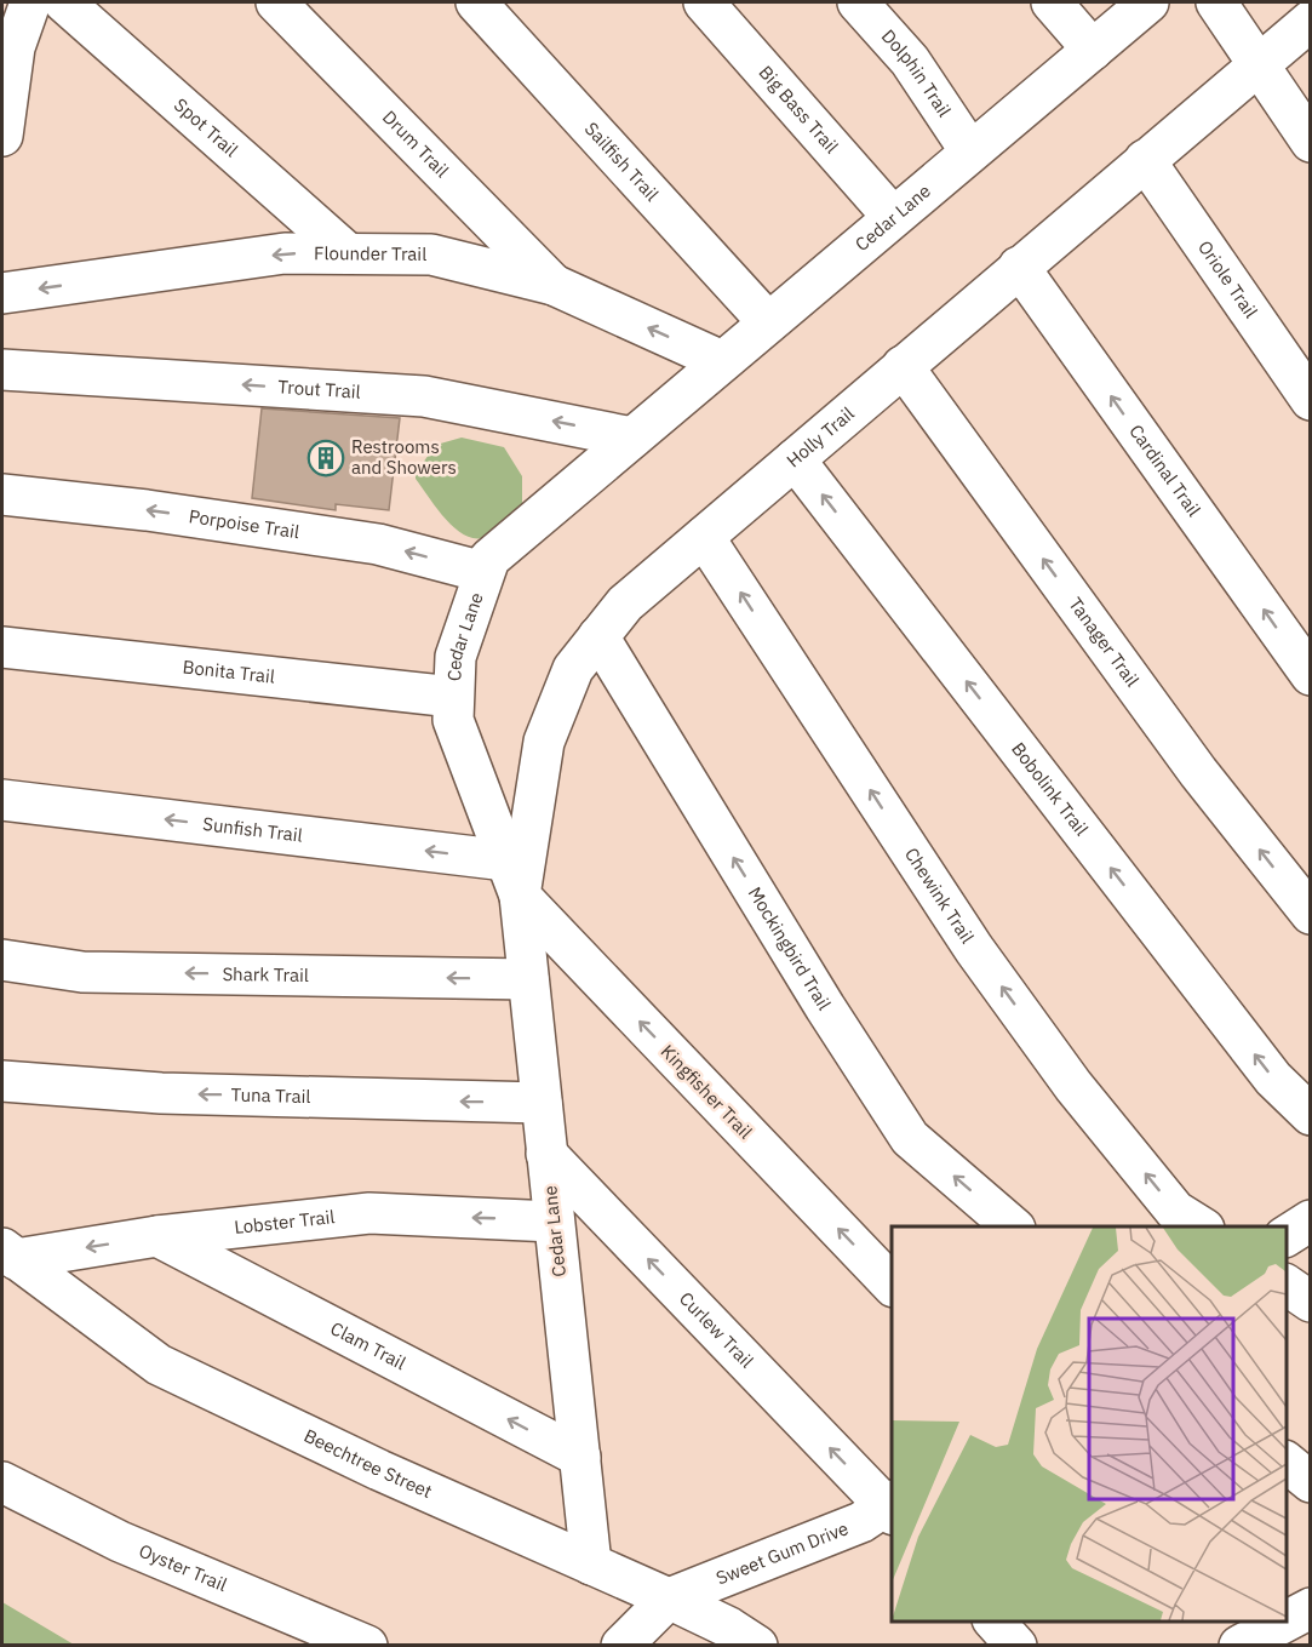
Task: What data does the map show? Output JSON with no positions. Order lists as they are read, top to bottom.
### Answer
{
  "streets": {
    "street": [
      "Dolphin Trail",
      "Big Bass Trail",
      "Spot Trail",
      "Drum Trail",
      "Sailfish Trail",
      "Cedar Lane",
      "Flounder Trail",
      "Oriole Trail",
      "Trout Trail",
      "Holly Trail",
      "Cardinal Trail",
      "Porpoise Trail",
      "Tanager Trail",
      "Bonita Trail",
      "Bobolink Trail",
      "Sunfish Trail",
      "Chewink Trail",
      "Mockingbird Trail",
      "Shark Trail",
      "Kingfisher Trail",
      "Tuna Trail",
      "Lobster Trail",
      "Curlew Trail",
      "Clam Trail",
      "Beechtree Street",
      "Sweet Gum Drive",
      "Oyster Trail"
    ]
  },
  "crossings": [
    ["Dolphin Trail", "Cedar Lane"],
    ["Big Bass Trail", "Cedar Lane"],
    ["Spot Trail", "Flounder Trail"],
    ["Drum Trail", "Flounder Trail"],
    ["Sailfish Trail", "Cedar Lane"],
    ["Cedar Lane", "Flounder Trail"],
    ["Cedar Lane", "Trout Trail"],
    ["Cedar Lane", "Holly Trail"],
    ["Cedar Lane", "Porpoise Trail"],
    ["Cedar Lane", "Bonita Trail"],
    ["Cedar Lane", "Sunfish Trail"],
    ["Cedar Lane", "Shark Trail"],
    ["Cedar Lane", "Kingfisher Trail"],
    ["Cedar Lane", "Tuna Trail"],
    ["Cedar Lane", "Lobster Trail"],
    ["Cedar Lane", "Curlew Trail"],
    ["Cedar Lane", "Clam Trail"],
    ["Cedar Lane", "Beechtree Street"],
    ["Oriole Trail", "Holly Trail"],
    ["Holly Trail", "Cardinal Trail"],
    ["Holly Trail", "Tanager Trail"],
    ["Holly Trail", "Bobolink Trail"],
    ["Holly Trail", "Sunfish Trail"],
    ["Holly Trail", "Chewink Trail"],
    ["Holly Trail", "Mockingbird Trail"],
    ["Holly Trail", "Kingfisher Trail"],
    ["Sunfish Trail", "Kingfisher Trail"],
    ["Lobster Trail", "Clam Trail"],
    ["Lobster Trail", "Beechtree Street"],
    ["Curlew Trail", "Sweet Gum Drive"],
    ["Beechtree Street", "Sweet Gum Drive"]
  ],
  "one_way": [
    "Flounder Trail",
    "Trout Trail",
    "Cardinal Trail",
    "Porpoise Trail",
    "Tanager Trail",
    "Bobolink Trail",
    "Sunfish Trail",
    "Chewink Trail",
    "Mockingbird Trail",
    "Shark Trail",
    "Kingfisher Trail",
    "Tuna Trail",
    "Lobster Trail",
    "Curlew Trail",
    "Clam Trail"
  ],
  "places": {
    "building": ["Restrooms and Showers"]
  }
}
